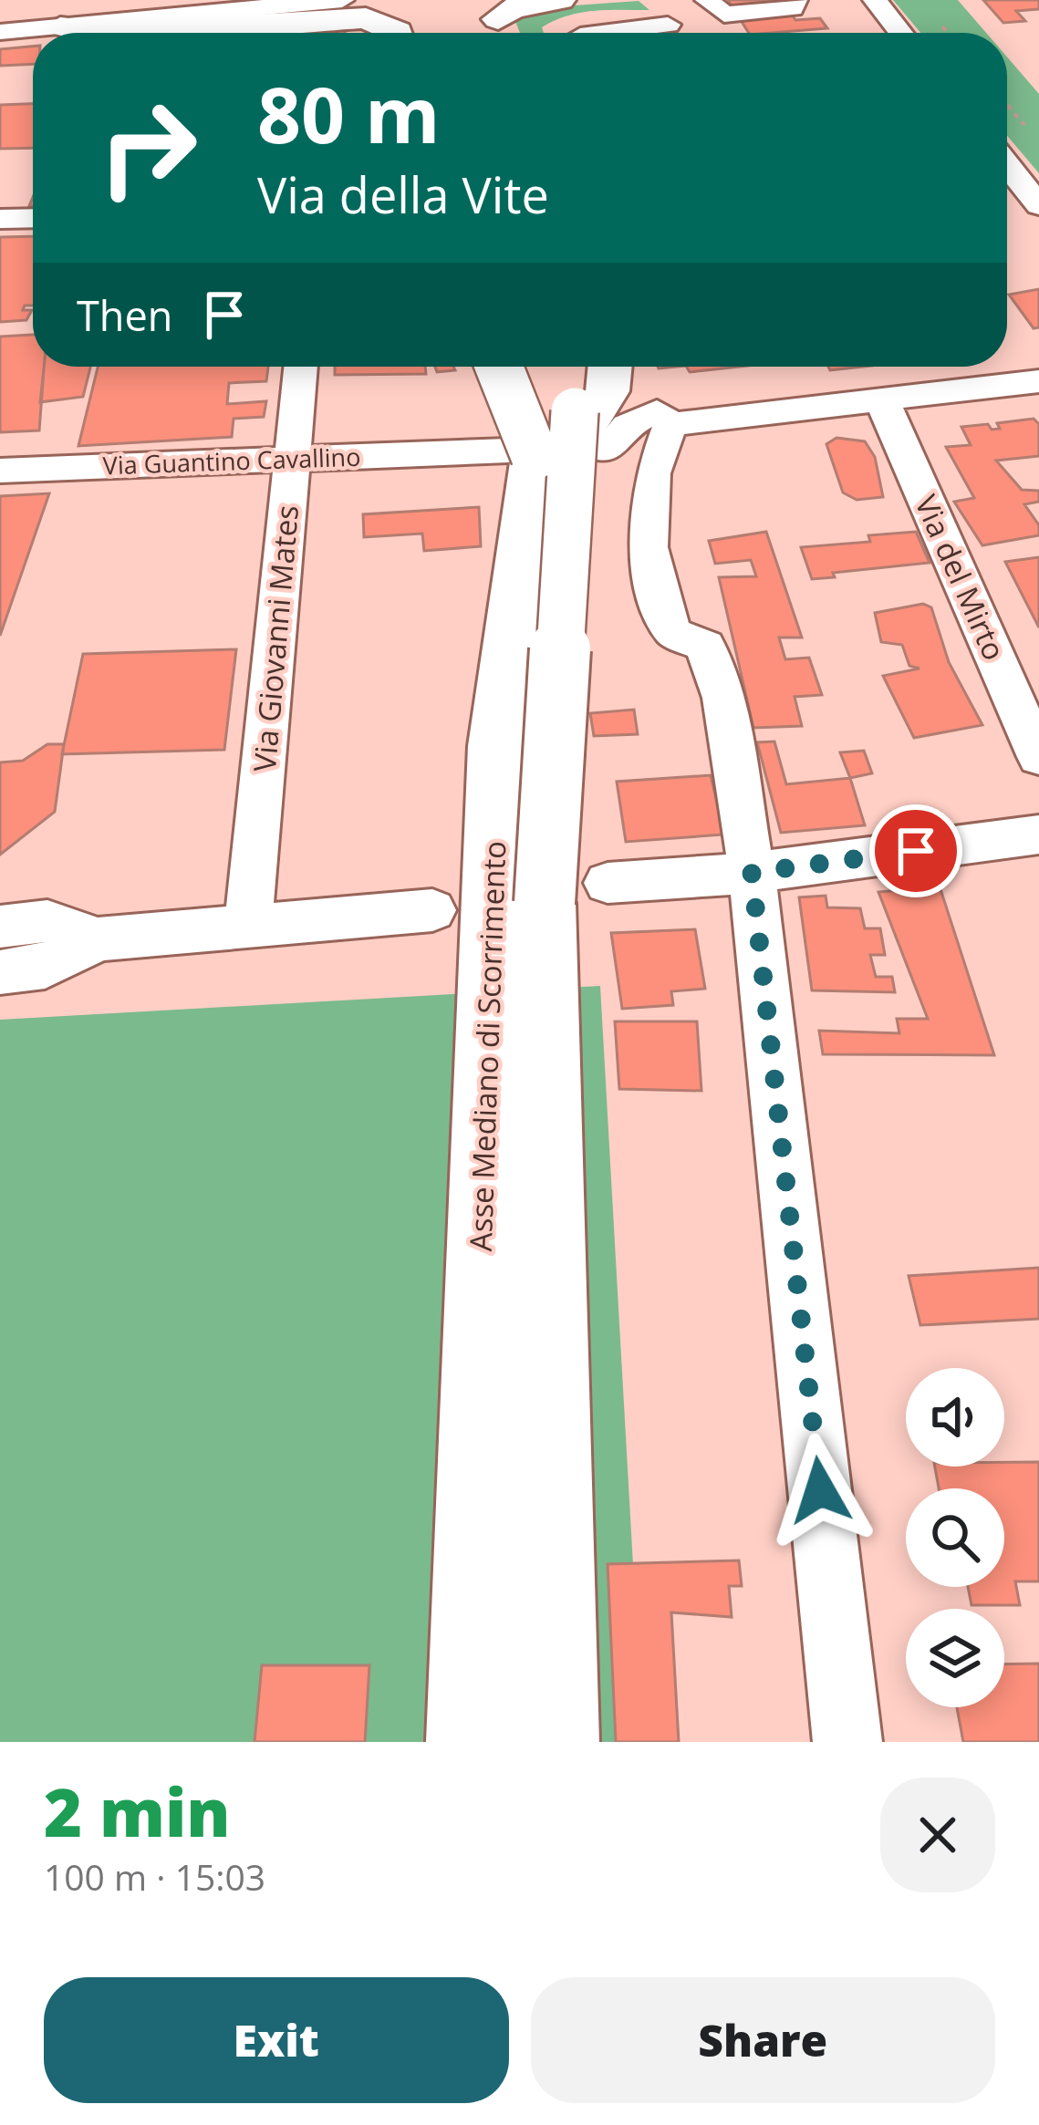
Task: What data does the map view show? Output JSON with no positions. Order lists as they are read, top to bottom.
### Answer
{
  "streets": {
    "highway": ["Asse Mediano di Scorrimento"],
    "street": ["Via Guantino Cavallino", "Via del Mirto", "Via Giovanni Mates"]
  },
  "crossings": [
    ["Via Guantino Cavallino", "Via Giovanni Mates"],
    ["Via Guantino Cavallino", "Asse Mediano di Scorrimento"]
  ],
  "page": {
    "turn": ["80 m", "Via della Vite"],
    "then": "Then",
    "heading": ["2 min", "100 m · 15:03"],
    "buttons": ["Exit", "Share"]
  }
}
